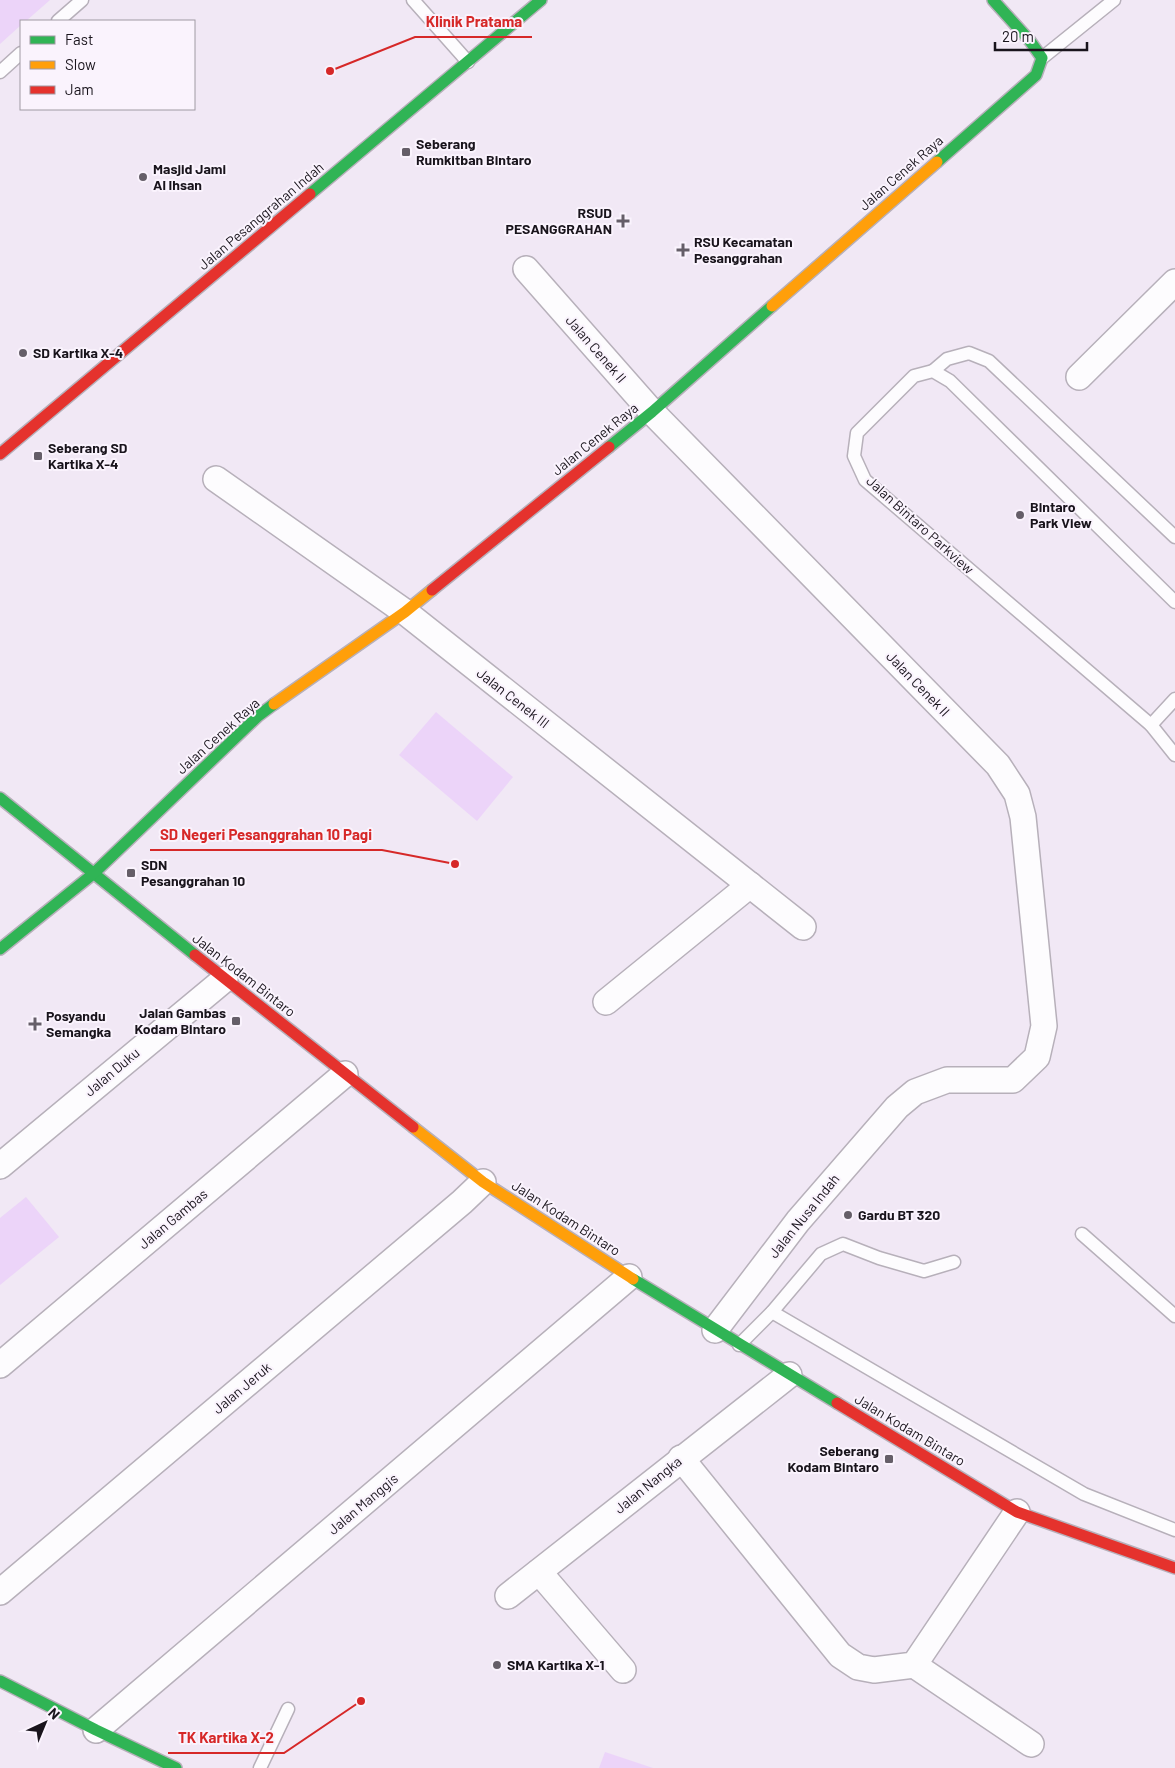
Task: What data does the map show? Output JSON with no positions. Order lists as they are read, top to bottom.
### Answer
{
  "streets": {
    "street": [
      "Jalan Cenek Raya",
      "Jalan Pesanggrahan Indah",
      "Jalan Cenek II",
      "Jalan Cenek III",
      "Jalan Kodam Bintaro",
      "Jalan Duku",
      "Jalan Nusa Indah",
      "Jalan Gambas",
      "Jalan Jeruk",
      "Jalan Nangka",
      "Jalan Manggis"
    ],
    "lane": ["Jalan Bintaro Parkview"]
  },
  "crossings": [
    ["Jalan Cenek Raya", "Jalan Cenek II"],
    ["Jalan Cenek Raya", "Jalan Cenek III"],
    ["Jalan Cenek Raya", "Jalan Kodam Bintaro"],
    ["Jalan Cenek II", "Jalan Nusa Indah"],
    ["Jalan Kodam Bintaro", "Jalan Duku"],
    ["Jalan Kodam Bintaro", "Jalan Nusa Indah"],
    ["Jalan Kodam Bintaro", "Jalan Gambas"],
    ["Jalan Kodam Bintaro", "Jalan Jeruk"],
    ["Jalan Kodam Bintaro", "Jalan Nangka"],
    ["Jalan Kodam Bintaro", "Jalan Manggis"]
  ],
  "places": {
    "other": [
      "Klinik Pratama",
      "Masjid Jami Al Ihsan",
      "SD Kartika X-4",
      "Bintaro Park View",
      "SD Negeri Pesanggrahan 10 Pagi",
      "Gardu BT 320",
      "SMA Kartika X-1",
      "TK Kartika X-2"
    ],
    "transit": [
      "Seberang Rumkitban Bintaro",
      "Seberang SD Kartika X-4",
      "SDN Pesanggrahan 10",
      "Jalan Gambas Kodam Bintaro",
      "Seberang Kodam Bintaro"
    ],
    "health": ["RSUD PESANGGRAHAN", "RSU Kecamatan Pesanggrahan", "Posyandu Semangka"]
  },
  "legend": ["Fast", "Slow", "Jam"],
  "scale_bar": "20 m",
  "north": "top right"
}
